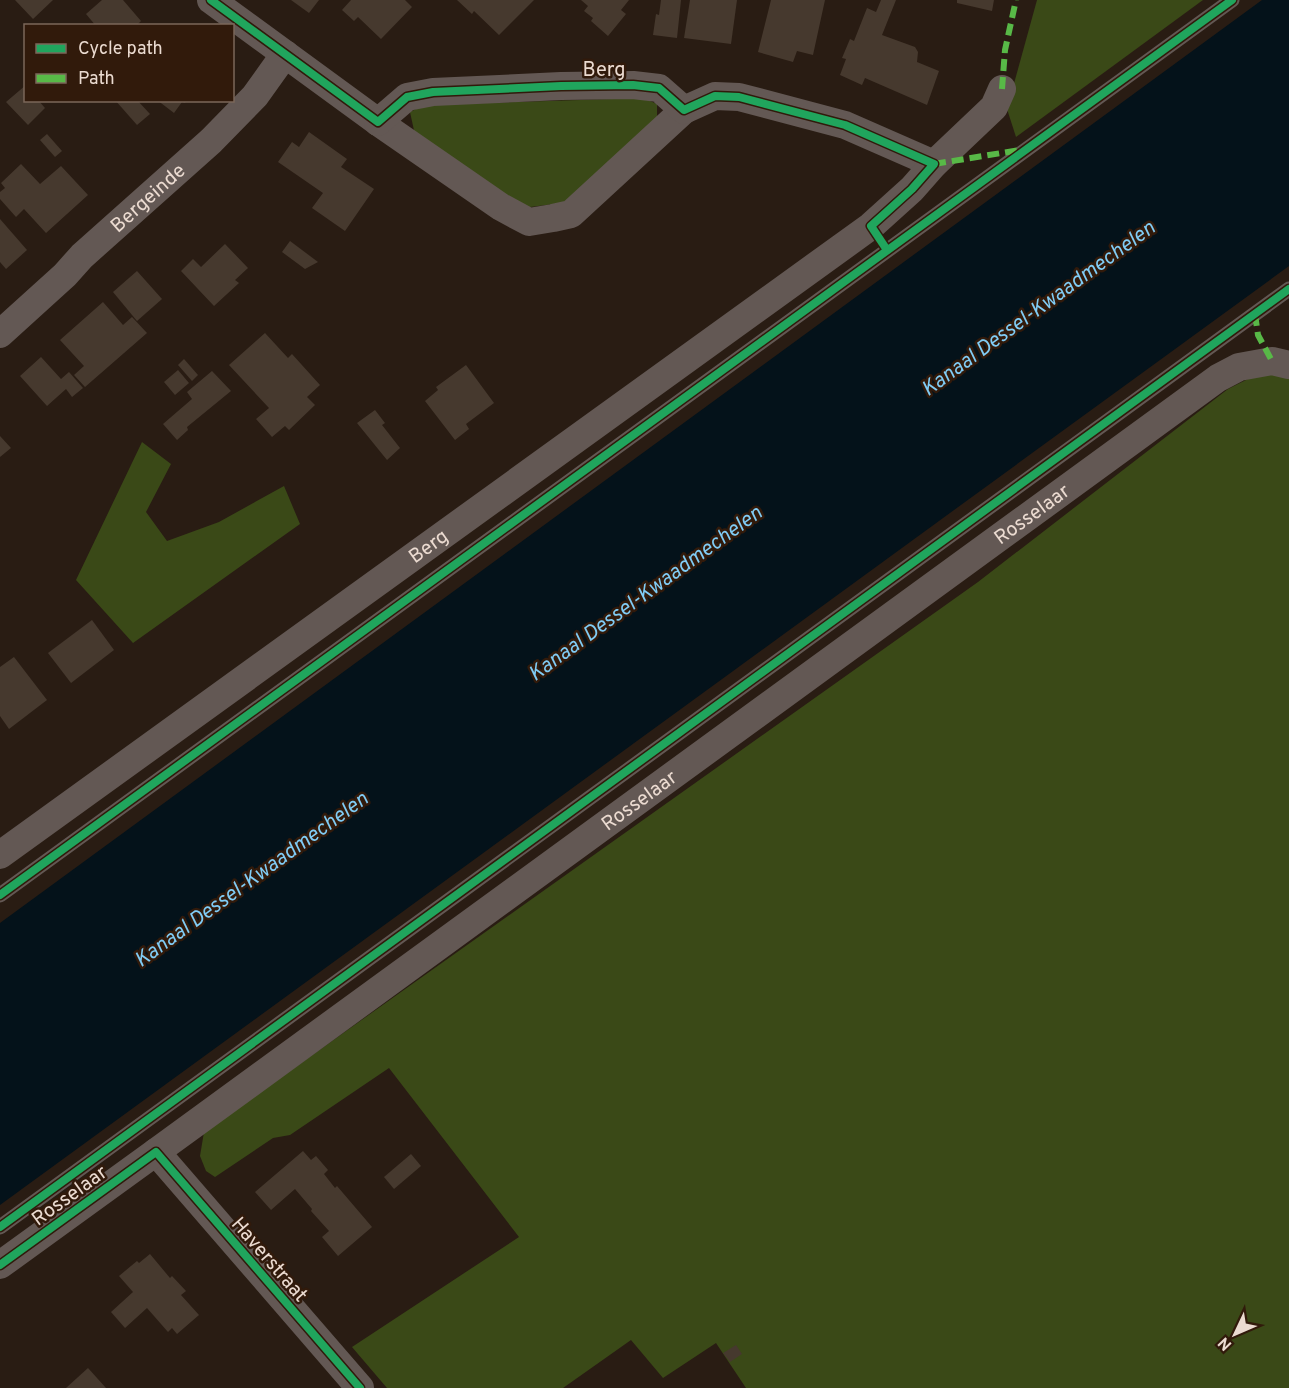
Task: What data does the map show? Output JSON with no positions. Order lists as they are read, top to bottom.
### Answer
{
  "streets": {
    "street": [
      "Berg",
      "Bergeinde",
      "Rosselaar",
      "Haverstraat"
    ]
  },
  "crossings": [
    ["Rosselaar", "Haverstraat"]
  ],
  "water": ["Kanaal Dessel-Kwaadmechelen"],
  "legend": ["Cycle path", "Path"],
  "north": "bottom left"
}
